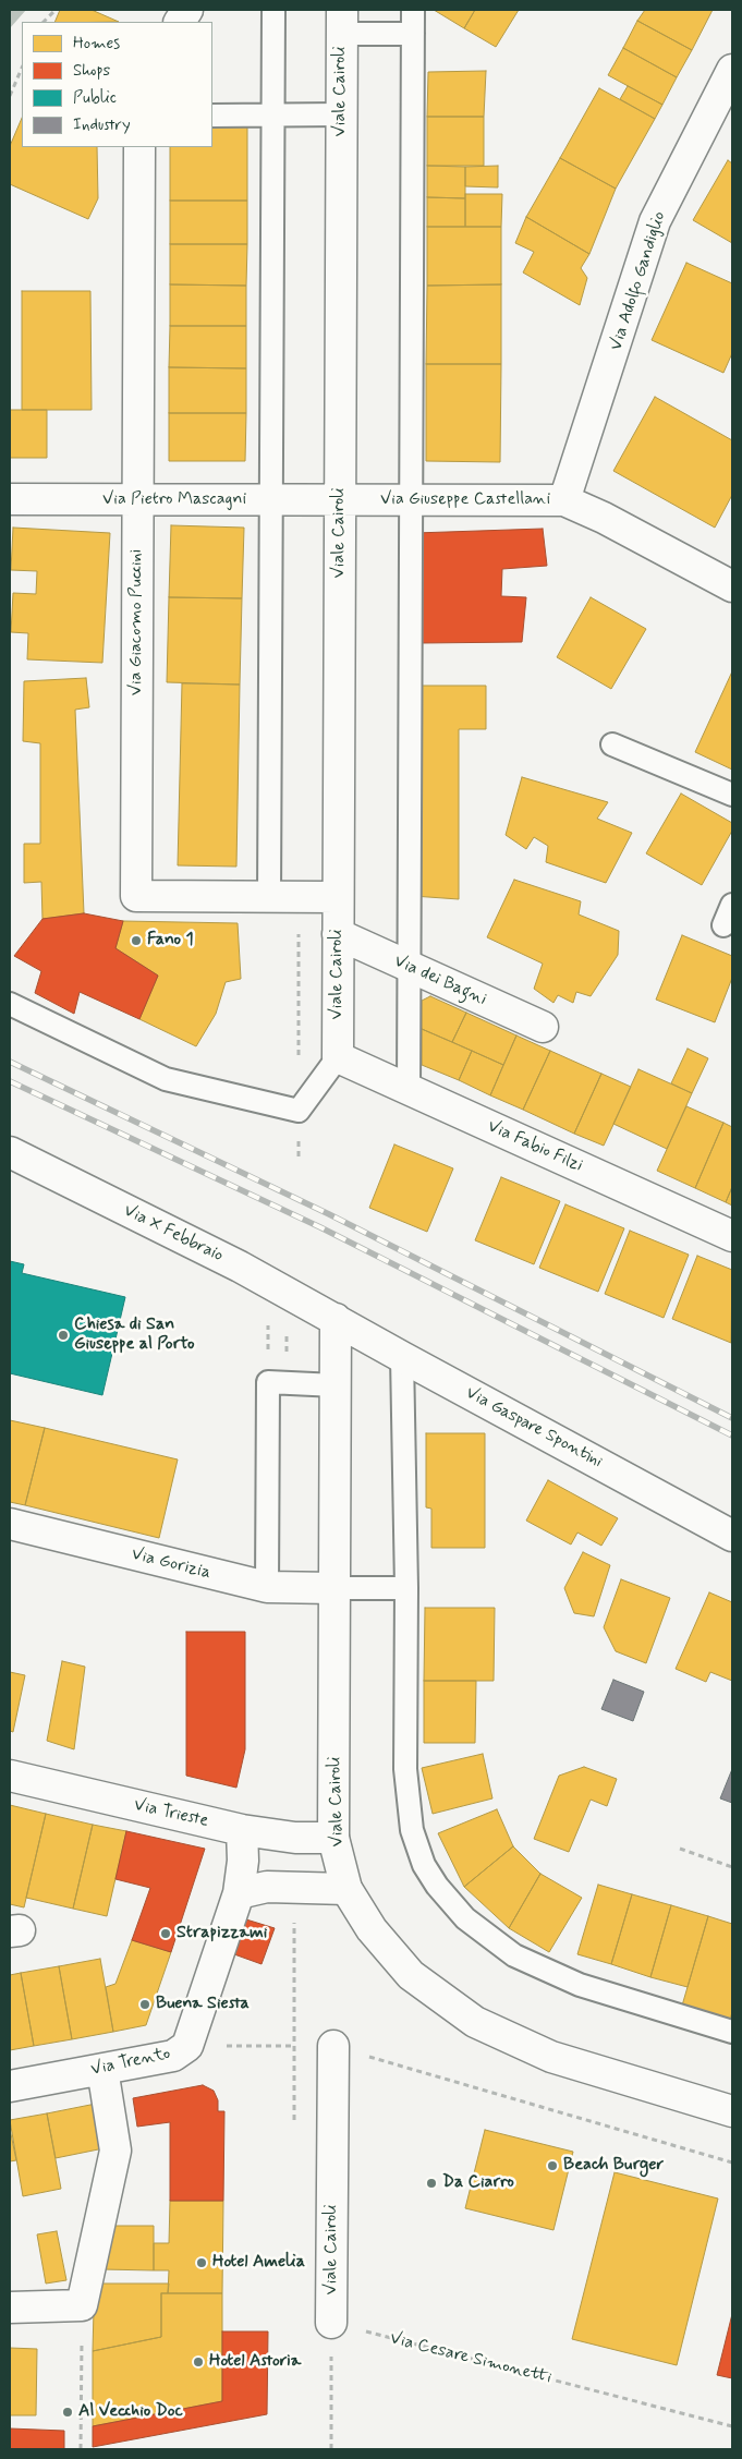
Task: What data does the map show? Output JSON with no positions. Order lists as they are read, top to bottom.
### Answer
{
  "streets": {
    "street": [
      "Viale Cairoli",
      "Via Adolfo Gandiglio",
      "Via Pietro Mascagni",
      "Via Giuseppe Castellani",
      "Via Giacomo Puccini",
      "Via dei Bagni",
      "Via Fabio Filzi",
      "Via X Febbraio",
      "Via Gaspare Spontini",
      "Via Gorizia",
      "Via Trieste",
      "Via Trento"
    ],
    "path": ["Via Cesare Simonetti"]
  },
  "crossings": [
    ["Viale Cairoli", "Via Pietro Mascagni"],
    ["Viale Cairoli", "Via Giuseppe Castellani"],
    ["Viale Cairoli", "Via Giacomo Puccini"],
    ["Viale Cairoli", "Via dei Bagni"],
    ["Viale Cairoli", "Via Fabio Filzi"],
    ["Viale Cairoli", "Via X Febbraio"],
    ["Viale Cairoli", "Via Gaspare Spontini"],
    ["Viale Cairoli", "Via Gorizia"],
    ["Viale Cairoli", "Via Trieste"],
    ["Viale Cairoli", "Via Cesare Simonetti"],
    ["Via Adolfo Gandiglio", "Via Giuseppe Castellani"],
    ["Via Pietro Mascagni", "Via Giuseppe Castellani"],
    ["Via Pietro Mascagni", "Via Giacomo Puccini"],
    ["Via X Febbraio", "Via Gaspare Spontini"],
    ["Via Trieste", "Via Trento"]
  ],
  "places": [
    "Fano 1",
    "Chiesa di San Giuseppe al Porto",
    "Strapizzami",
    "Buena Siesta",
    "Beach Burger",
    "Da Ciarro",
    "Hotel Amelia",
    "Hotel Astoria",
    "Al Vecchio Doc"
  ],
  "legend": [
    "Homes",
    "Shops",
    "Public",
    "Industry"
  ]
}
